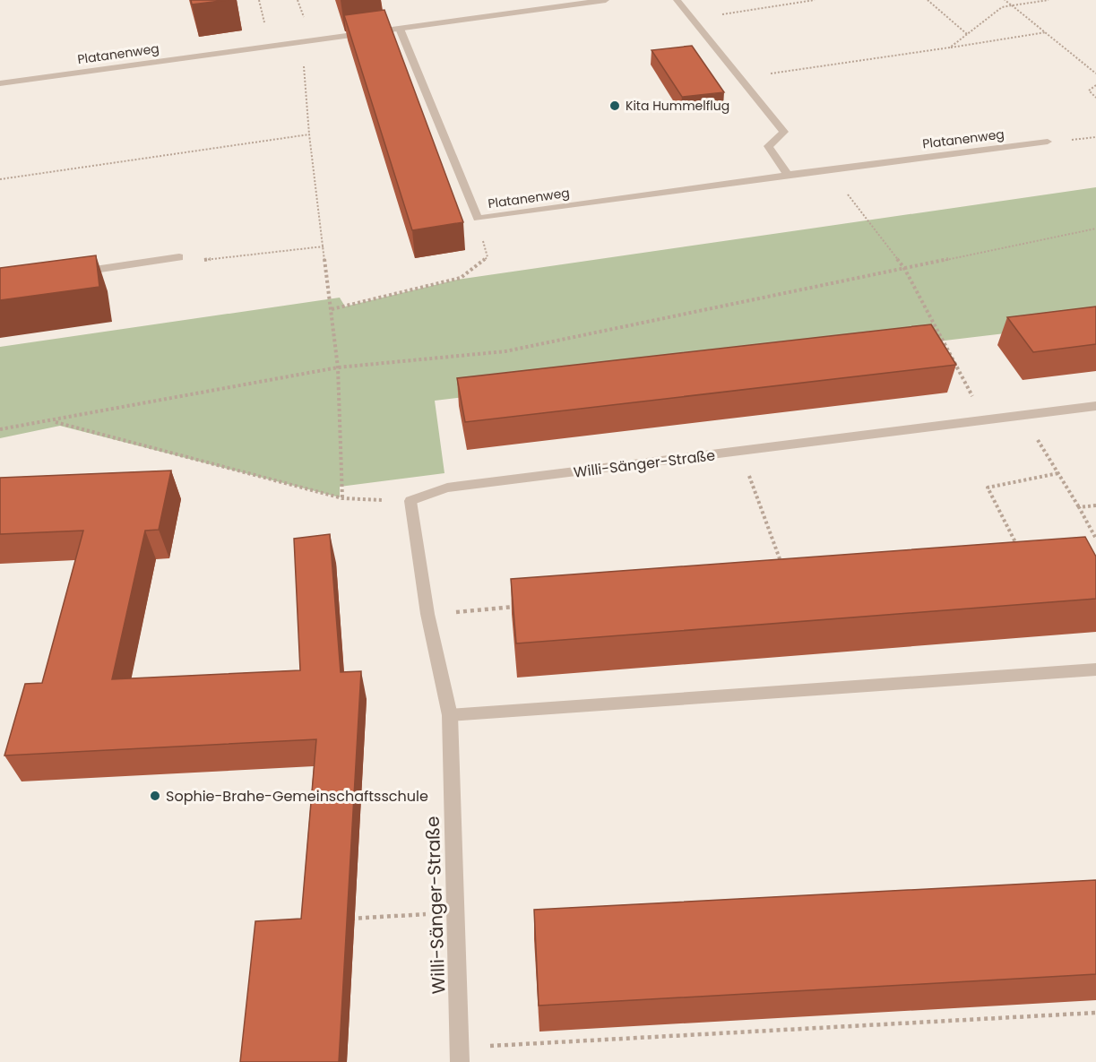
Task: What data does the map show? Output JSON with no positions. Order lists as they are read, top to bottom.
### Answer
{
  "streets": {
    "street": ["Platanenweg", "Willi-Sänger-Straße"]
  },
  "places": ["Kita Hummelflug", "Sophie-Brahe-Gemeinschaftsschule"]
}
